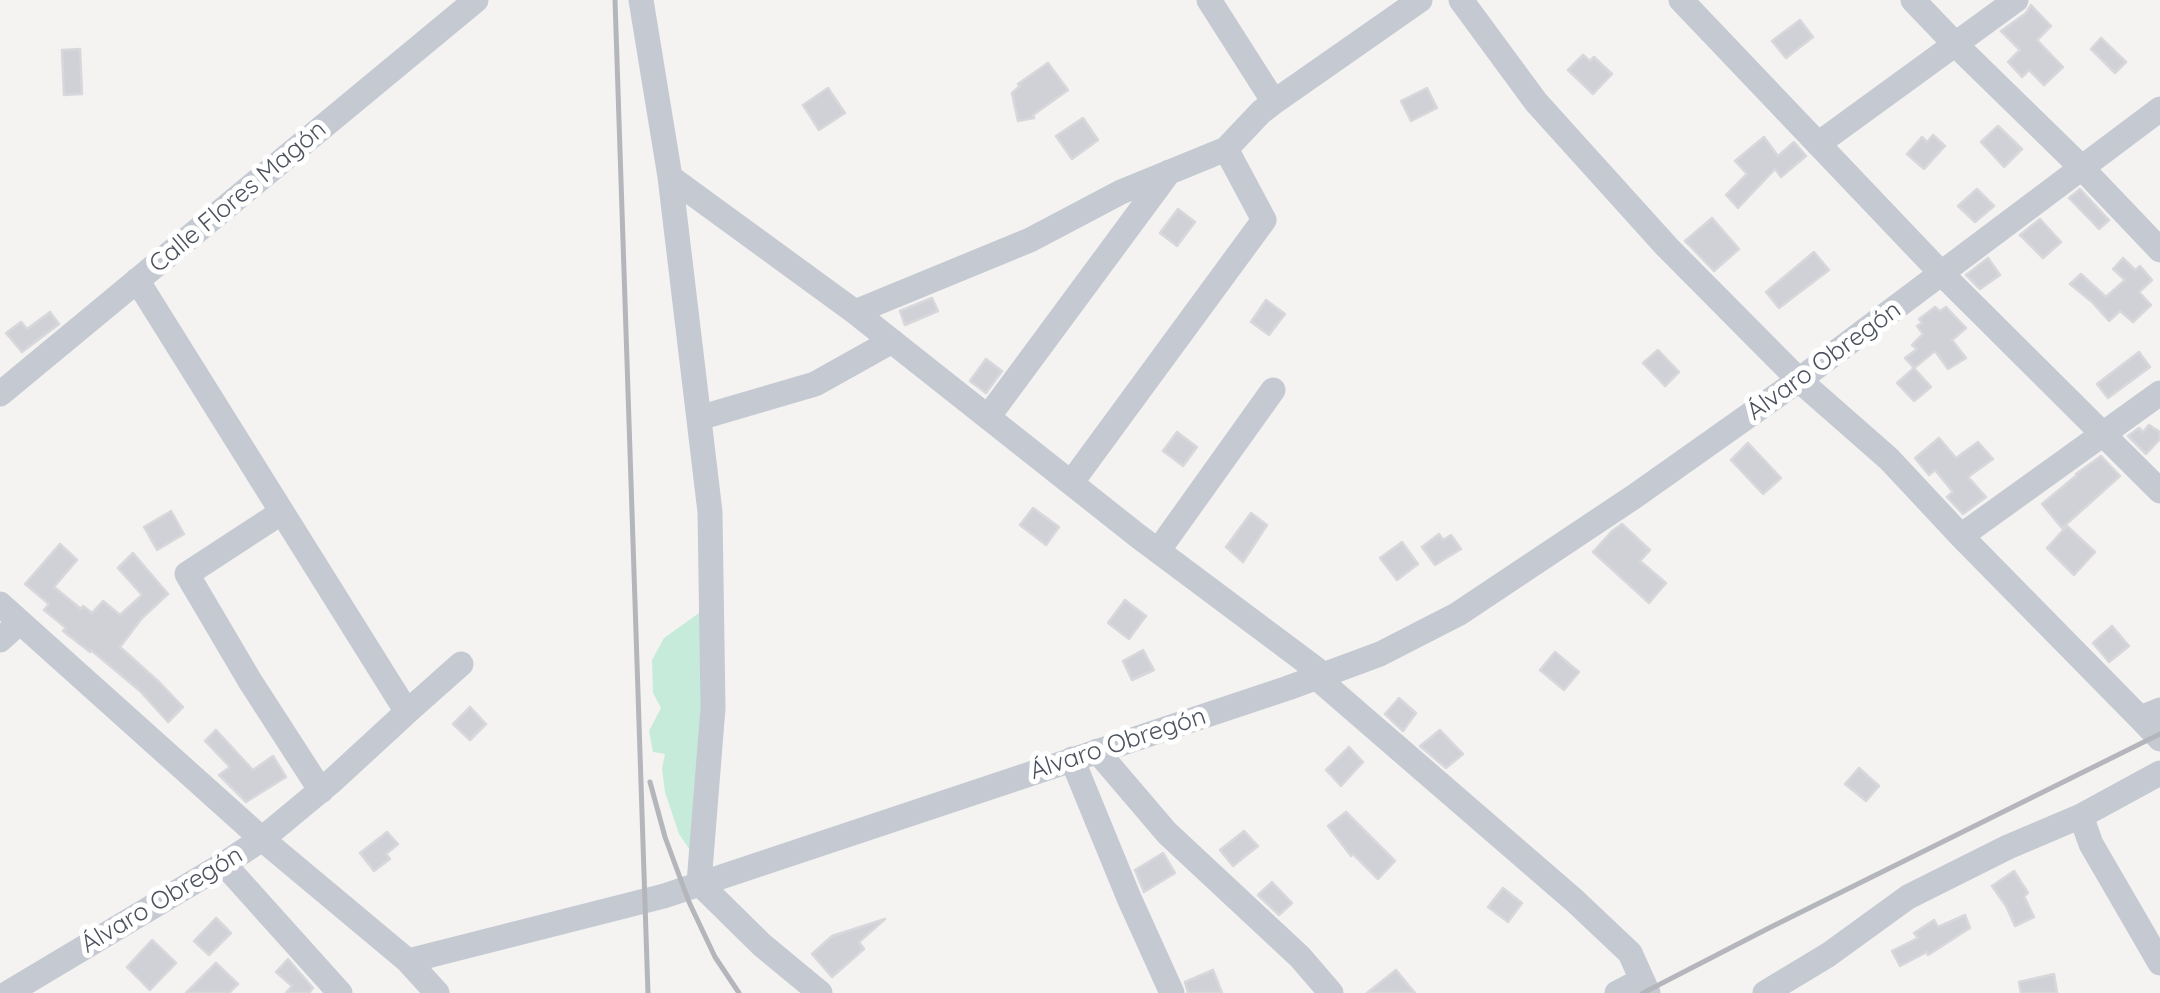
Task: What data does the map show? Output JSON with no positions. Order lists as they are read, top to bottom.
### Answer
{
  "streets": {
    "street": ["Calle Flores Magón", "Álvaro Obregón"]
  }
}
